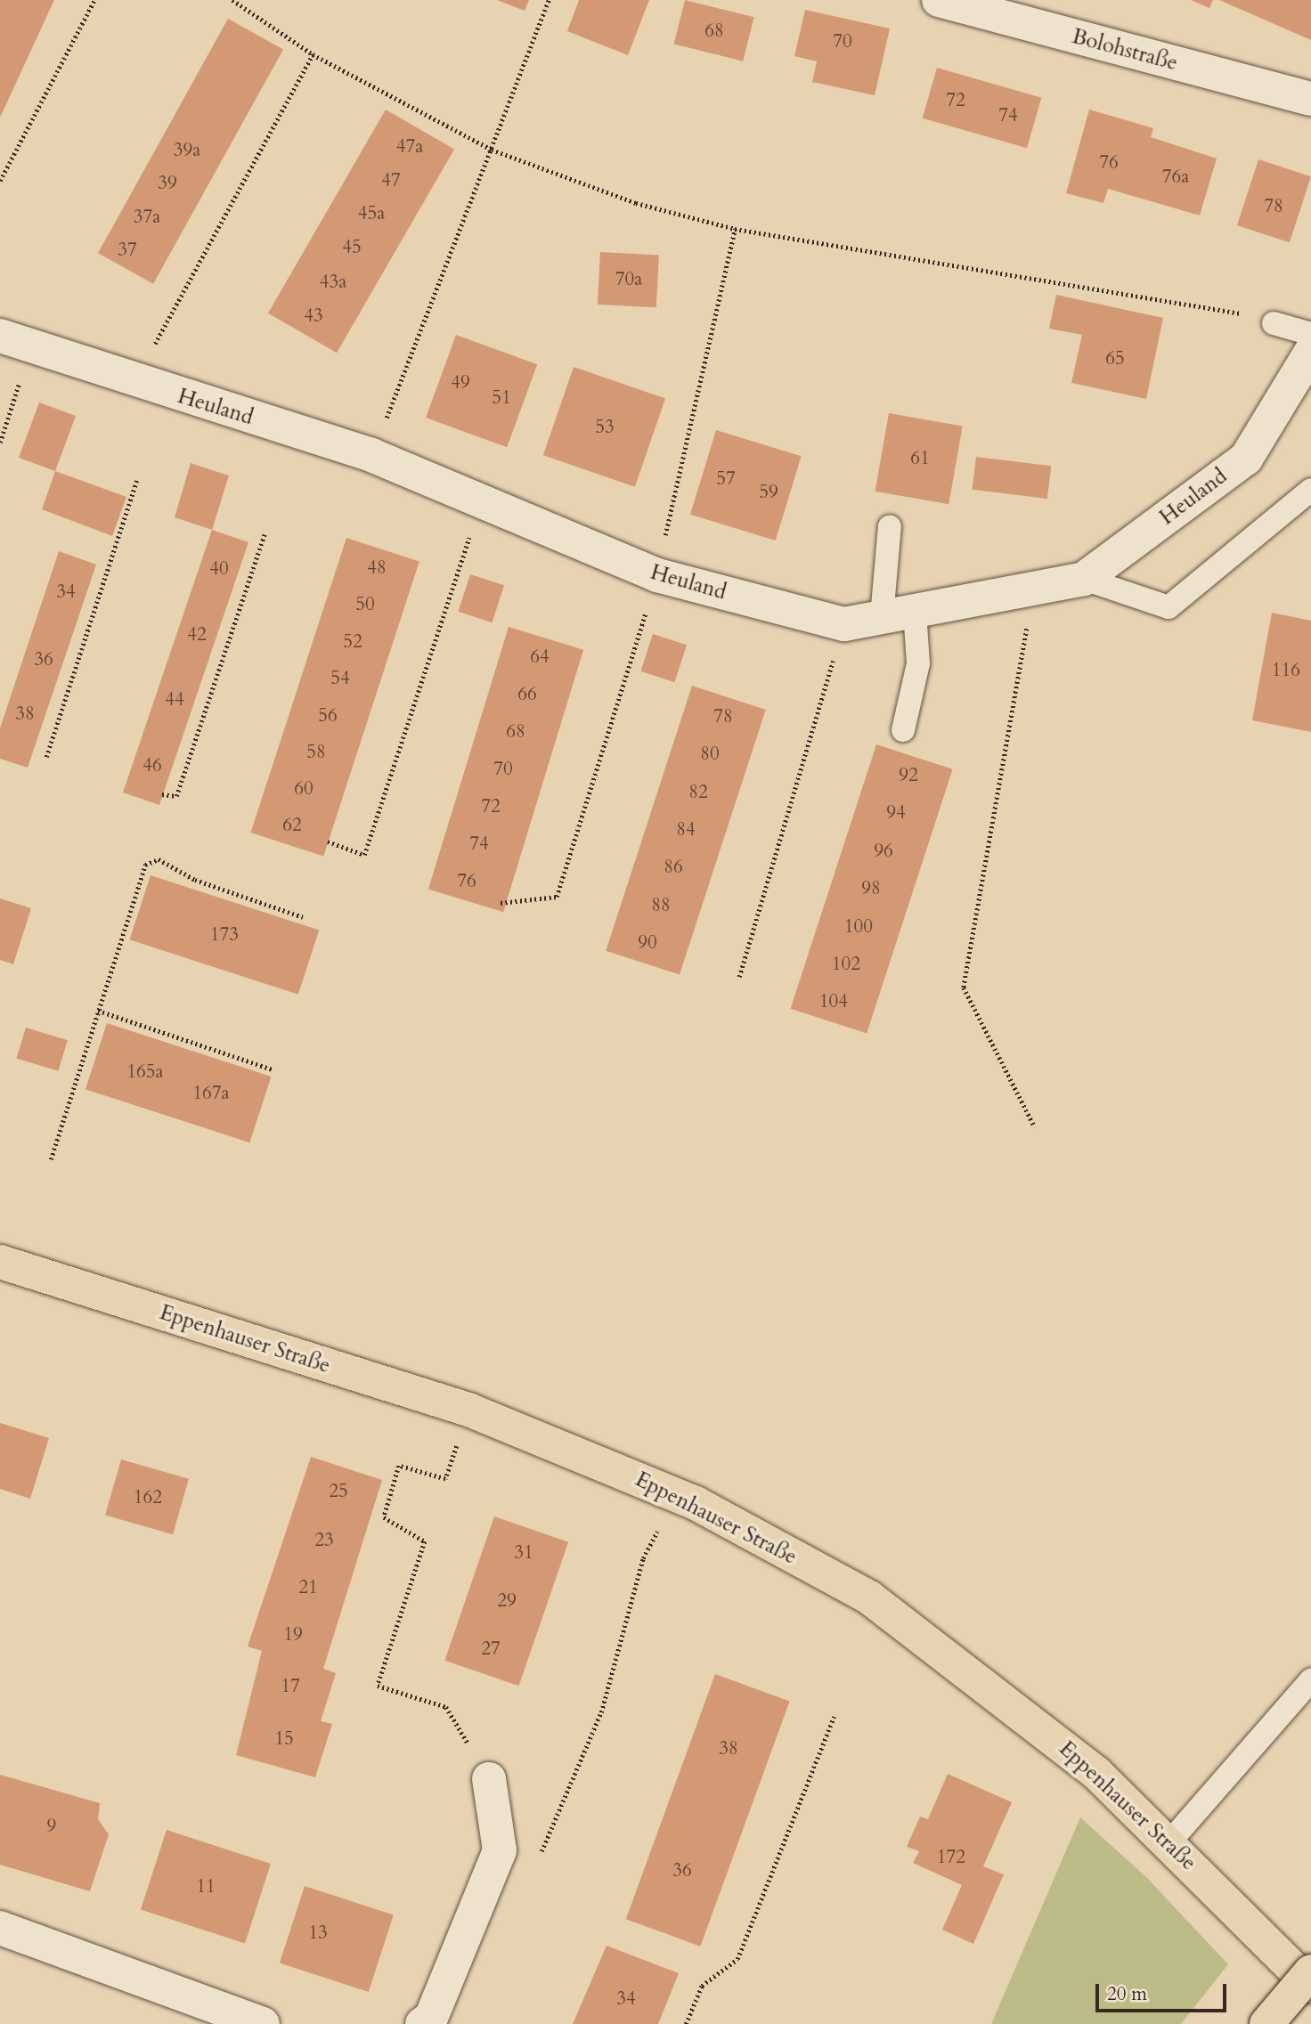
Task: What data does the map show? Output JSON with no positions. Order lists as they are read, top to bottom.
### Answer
{
  "streets": {
    "main road": ["Eppenhauser Straße"],
    "street": ["Bolohstraße", "Heuland"]
  },
  "house_numbers": [
    "68",
    "70",
    "72",
    "74",
    "47a",
    "39a",
    "76",
    "76a",
    "47",
    "39",
    "78",
    "45a",
    "37a",
    "45",
    "37",
    "70a",
    "43a",
    "43",
    "65",
    "49",
    "51",
    "53",
    "61",
    "57",
    "59",
    "48",
    "40",
    "34",
    "50",
    "42",
    "52",
    "64",
    "36",
    "116",
    "54",
    "66",
    "44",
    "38",
    "56",
    "78",
    "68",
    "58",
    "80",
    "46",
    "70",
    "92",
    "60",
    "82",
    "72",
    "94",
    "62",
    "84",
    "74",
    "96",
    "86",
    "76",
    "98",
    "88",
    "100",
    "173",
    "90",
    "102",
    "104",
    "165a",
    "167a",
    "25",
    "162",
    "23",
    "31",
    "21",
    "29",
    "19",
    "27",
    "17",
    "15",
    "38",
    "9",
    "172",
    "36",
    "11",
    "13",
    "34"
  ],
  "scale_bar": "20 m"
}
